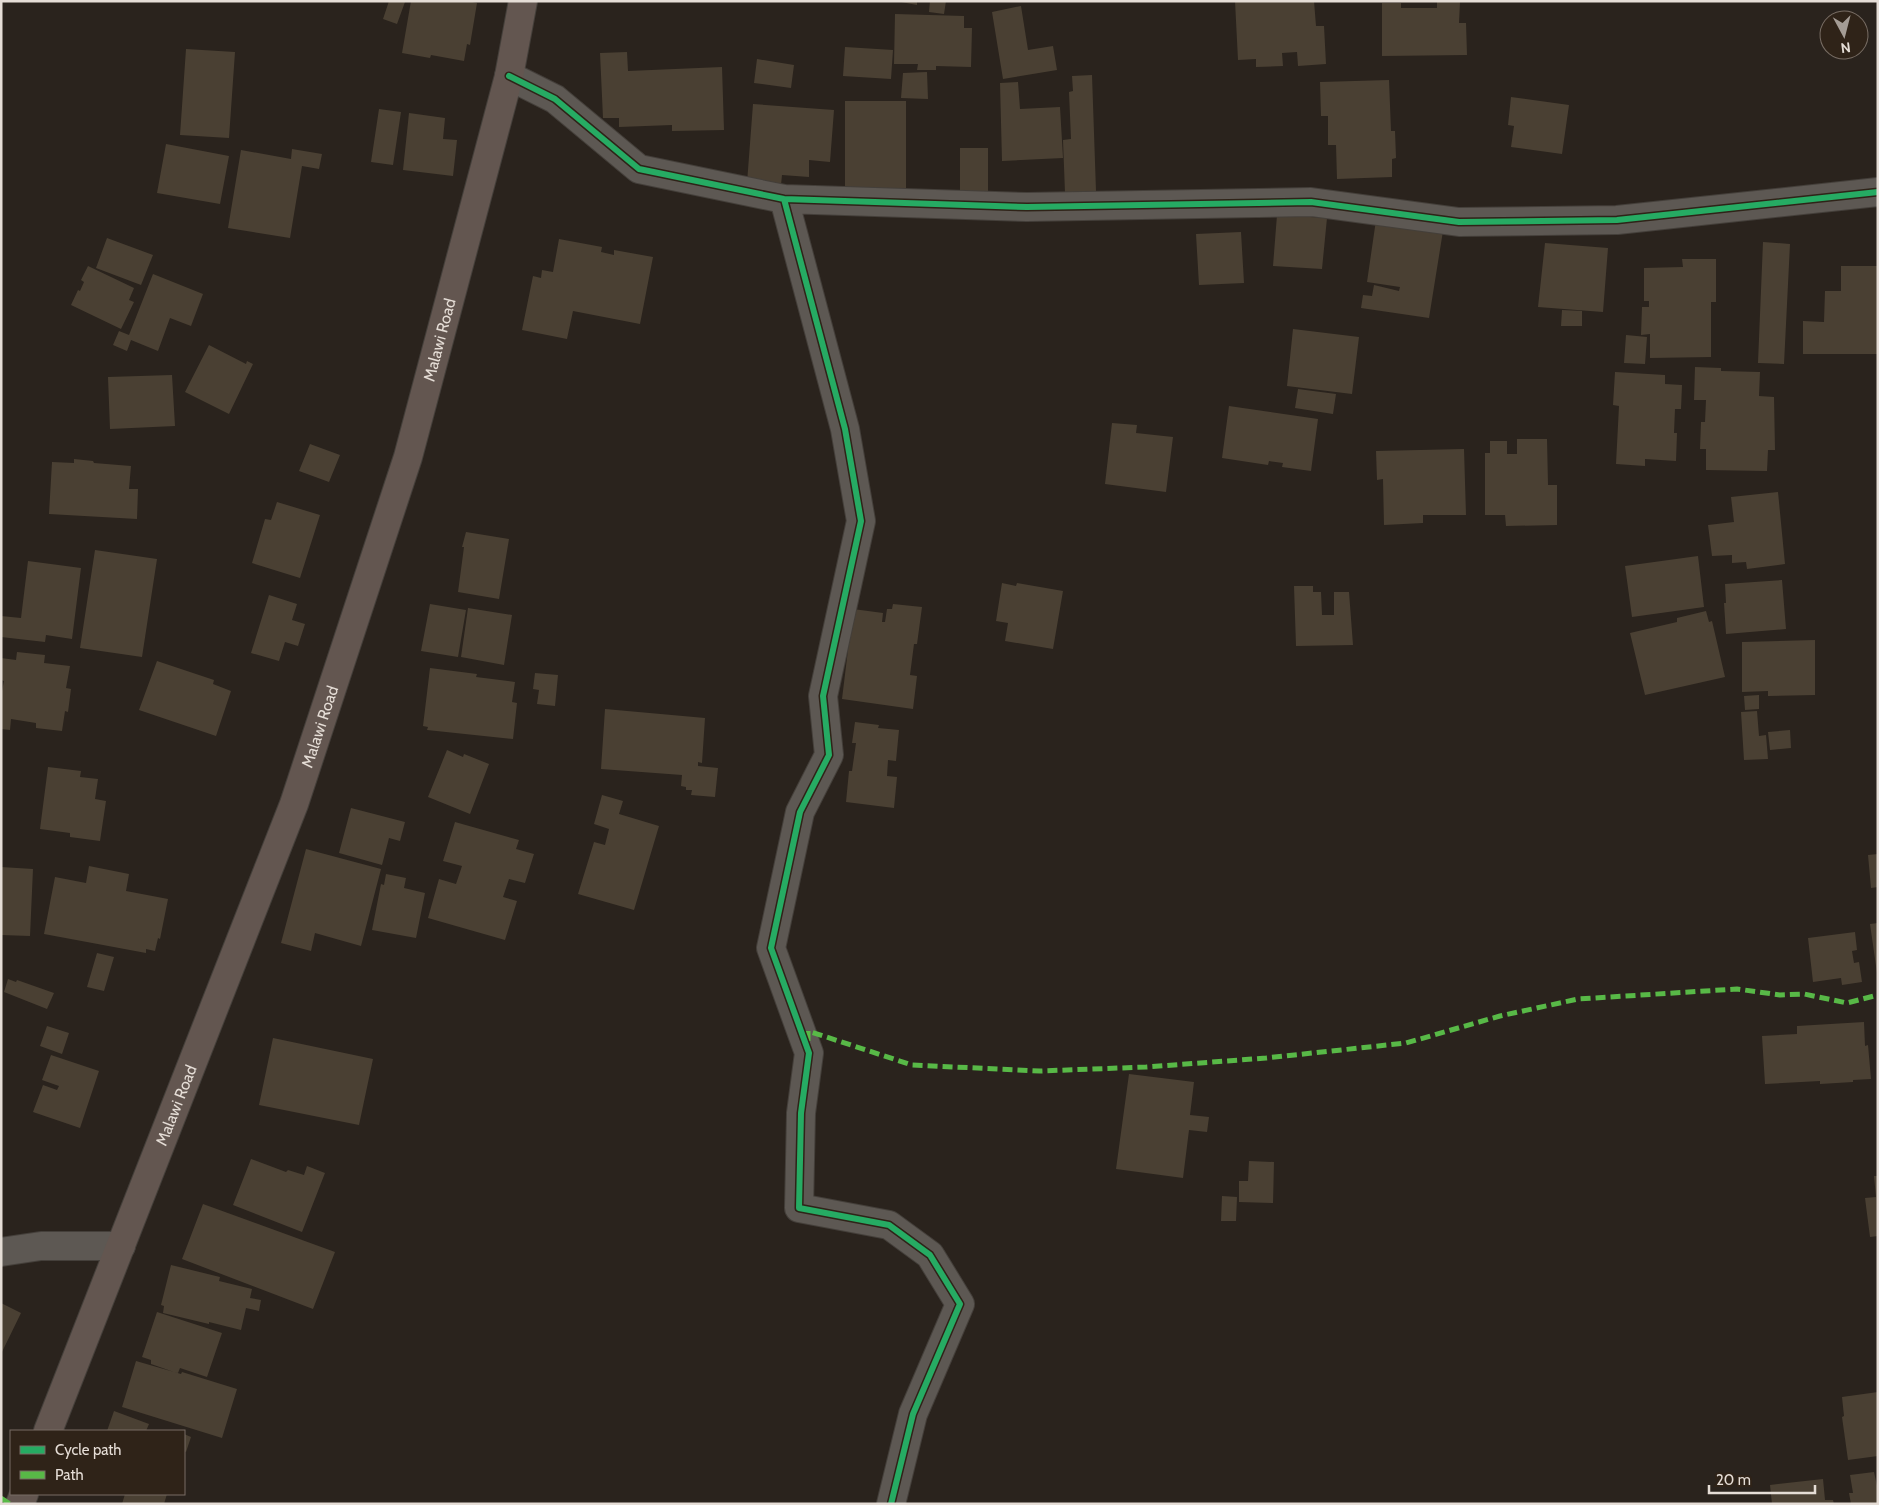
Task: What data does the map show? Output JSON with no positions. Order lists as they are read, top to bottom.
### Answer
{
  "streets": {
    "main road": ["Malawi Road"]
  },
  "legend": ["Cycle path", "Path"],
  "scale_bar": "20 m",
  "north": "bottom"
}
